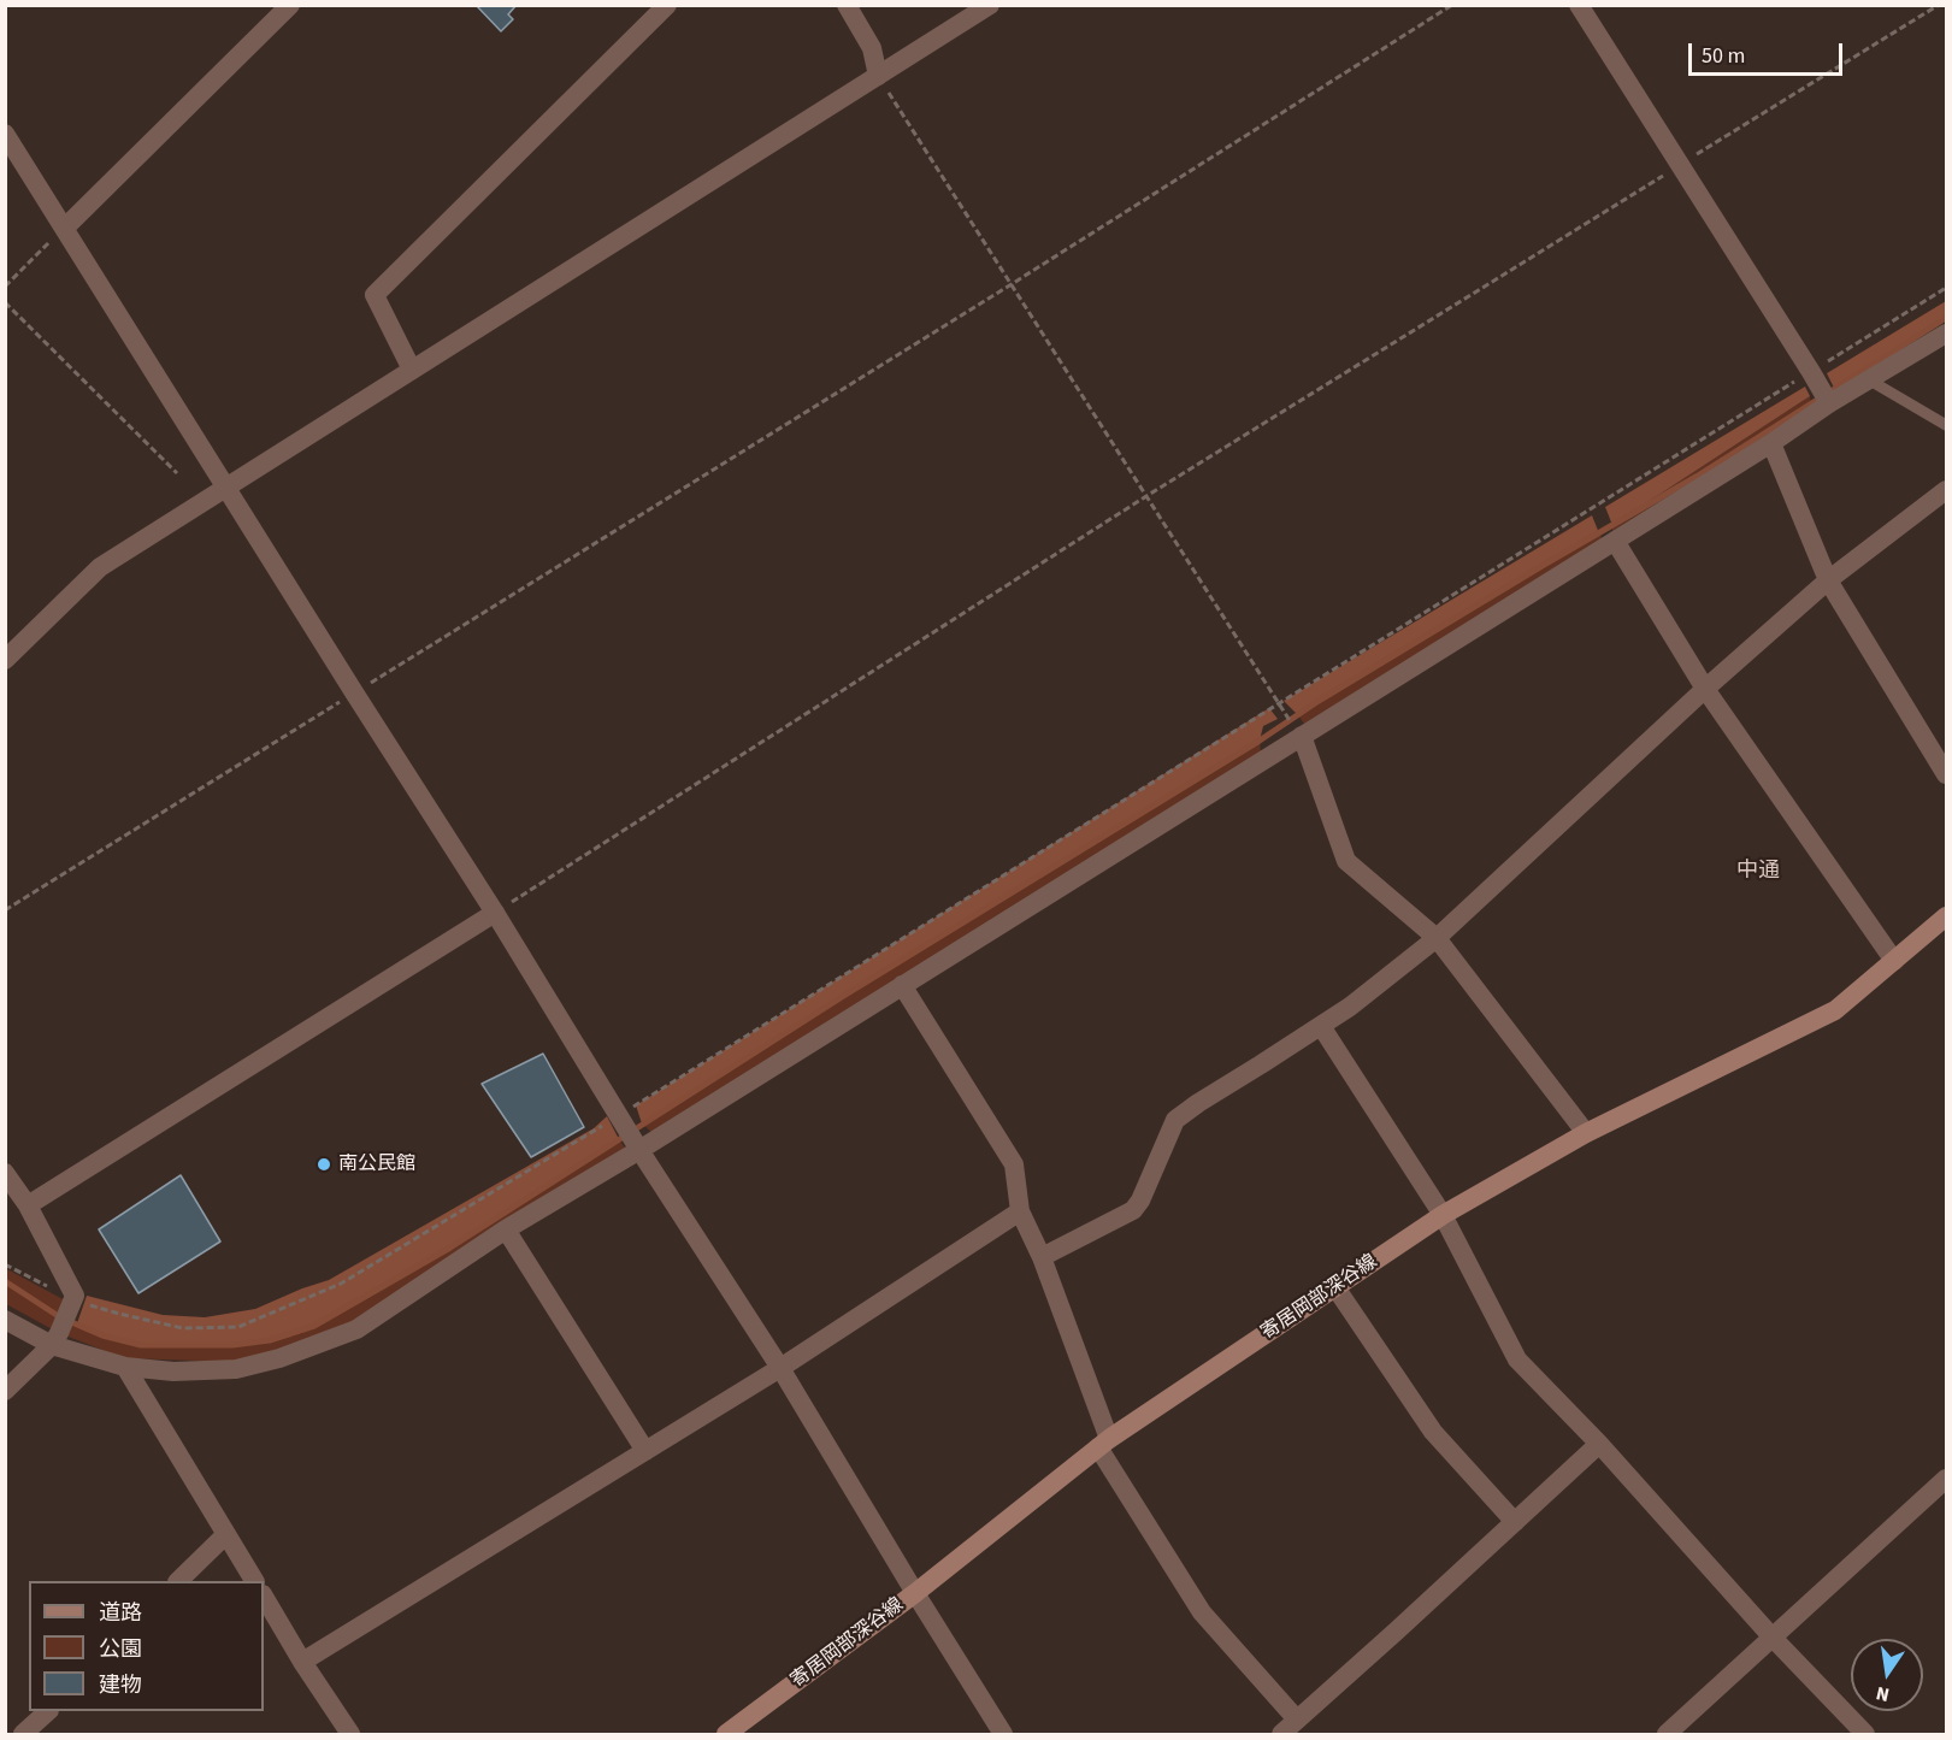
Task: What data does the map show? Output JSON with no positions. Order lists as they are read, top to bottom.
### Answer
{
  "streets": {
    "main road": ["寄居岡部深谷線"]
  },
  "districts": ["中通"],
  "places": ["南公民館"],
  "legend": ["道路", "公園", "建物"],
  "scale_bar": "50 m",
  "north": "bottom"
}
